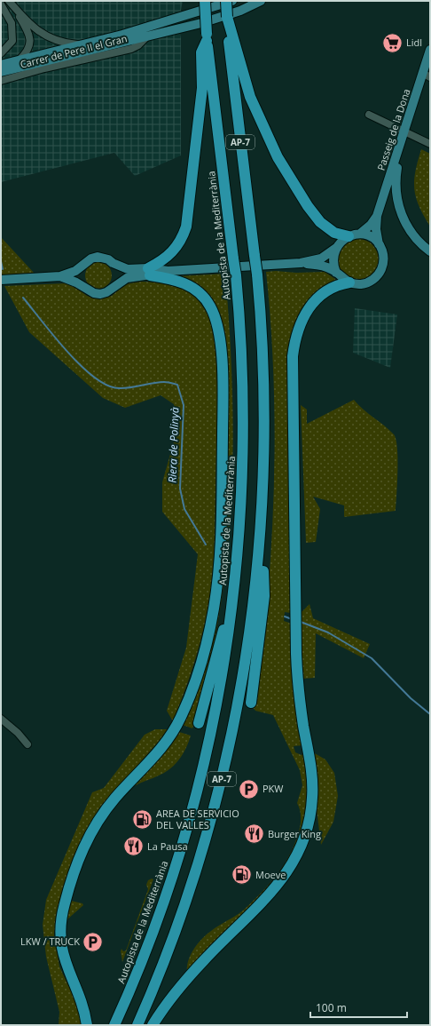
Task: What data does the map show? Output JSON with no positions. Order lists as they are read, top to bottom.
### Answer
{
  "streets": {
    "highway": ["AP-7", "Autopista de la Mediterrània"],
    "main road": ["Passeig de la Dona"],
    "street": ["Carrer de Pere II el Gran"]
  },
  "water": ["Riera de Polinyà"],
  "places": {
    "supermarket": ["Lidl"],
    "parking": ["PKW", "LKW / TRUCK"],
    "fuel station": ["AREA DE SERVICIO DEL VALLES", "Moeve"],
    "restaurant": ["Burger King", "La Pausa"]
  },
  "scale_bar": "100 m"
}
